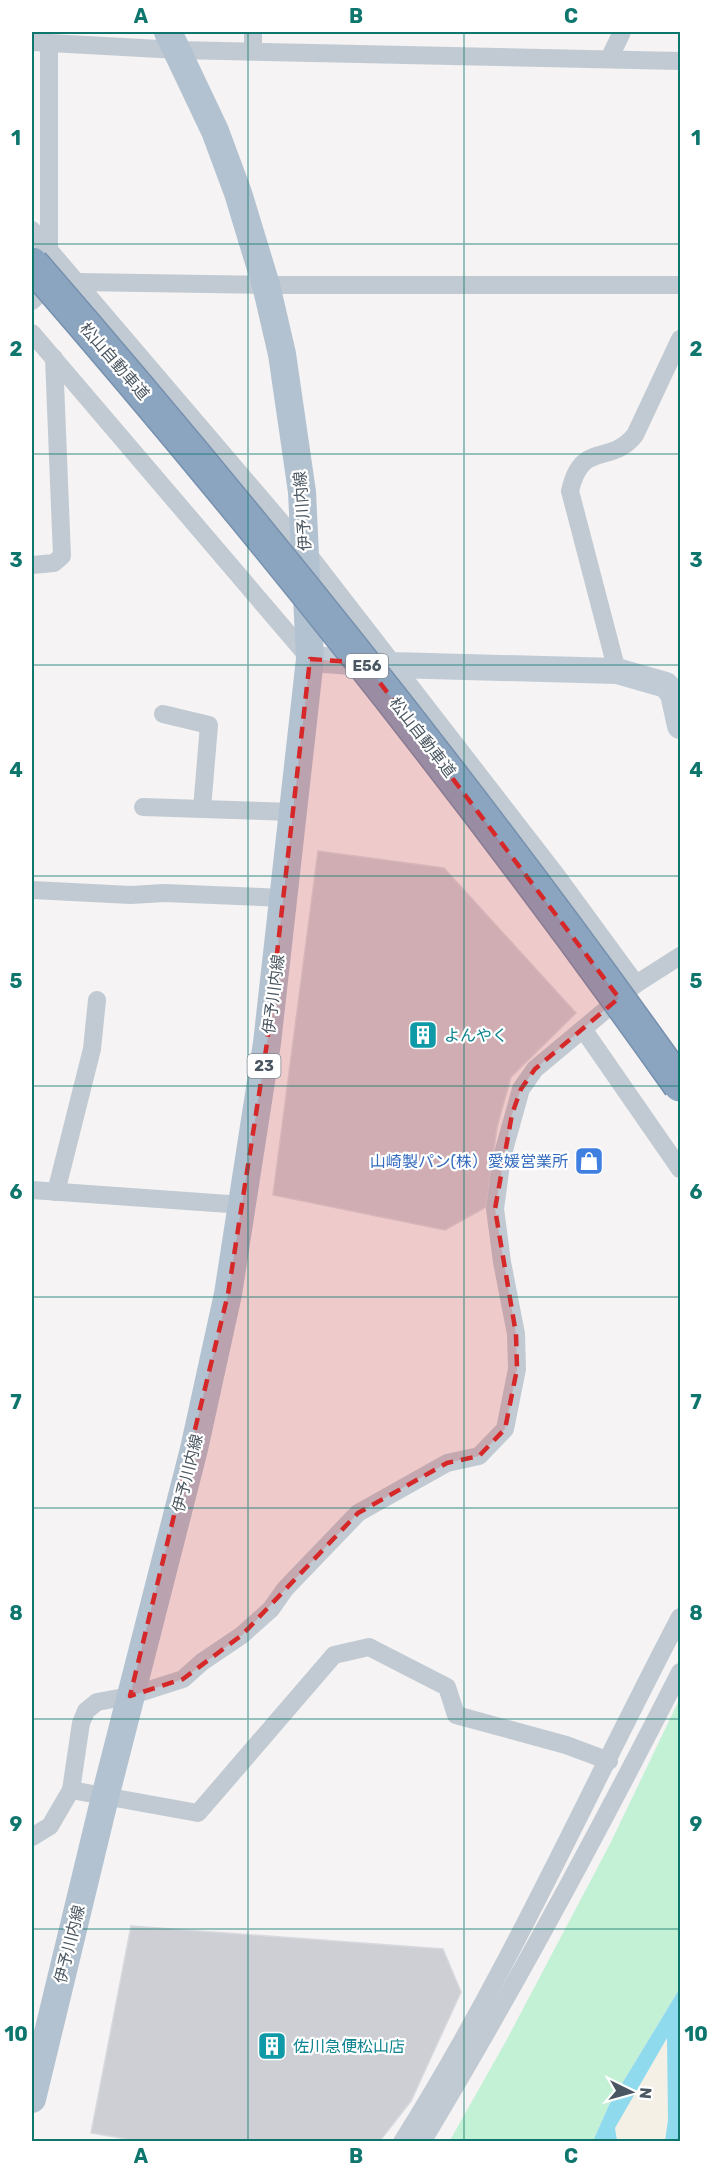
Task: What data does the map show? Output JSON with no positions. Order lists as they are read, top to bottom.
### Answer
{
  "streets": {
    "highway": ["松山自動車道", "E56"],
    "main road": ["伊予川内線", "23"]
  },
  "places": {
    "building": ["よんやく", "佐川急便松山店"],
    "shop": ["山崎製パン(株）愛媛営業所"]
  },
  "north": "right",
  "grid": {
    "columns": ["A", "B", "C"],
    "rows": [
      "1",
      "2",
      "3",
      "4",
      "5",
      "6",
      "7",
      "8",
      "9",
      "10"
    ]
  }
}
